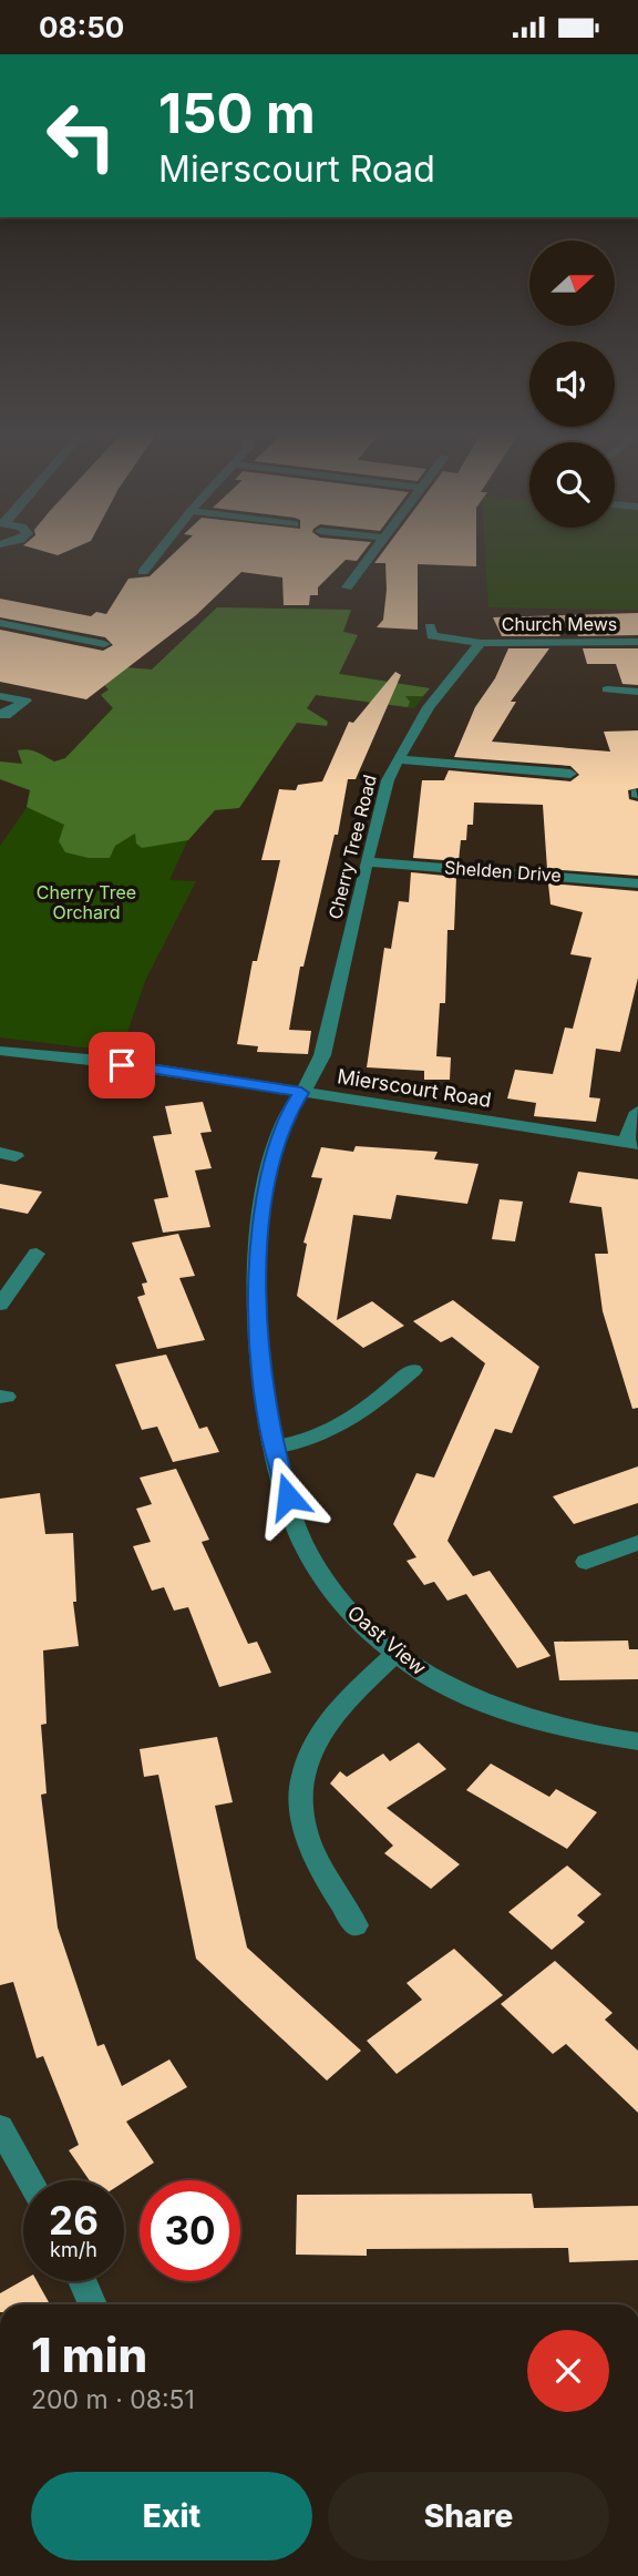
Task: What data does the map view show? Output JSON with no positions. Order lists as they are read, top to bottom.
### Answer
{
  "streets": {
    "street": [
      "Church Mews",
      "Cherry Tree Road",
      "Shelden Drive",
      "Mierscourt Road",
      "Oast View"
    ]
  },
  "crossings": [
    ["Church Mews", "Cherry Tree Road"],
    ["Cherry Tree Road", "Shelden Drive"],
    ["Cherry Tree Road", "Mierscourt Road"],
    ["Cherry Tree Road", "Oast View"],
    ["Mierscourt Road", "Oast View"]
  ],
  "parks": ["Cherry Tree Orchard"],
  "north": "right",
  "page": {
    "status": "08:50",
    "turn": ["150 m", "Mierscourt Road"],
    "speed": "26 km/h",
    "limit": "30",
    "heading": ["1 min", "200 m · 08:51"],
    "buttons": ["Exit", "Share"]
  }
}
